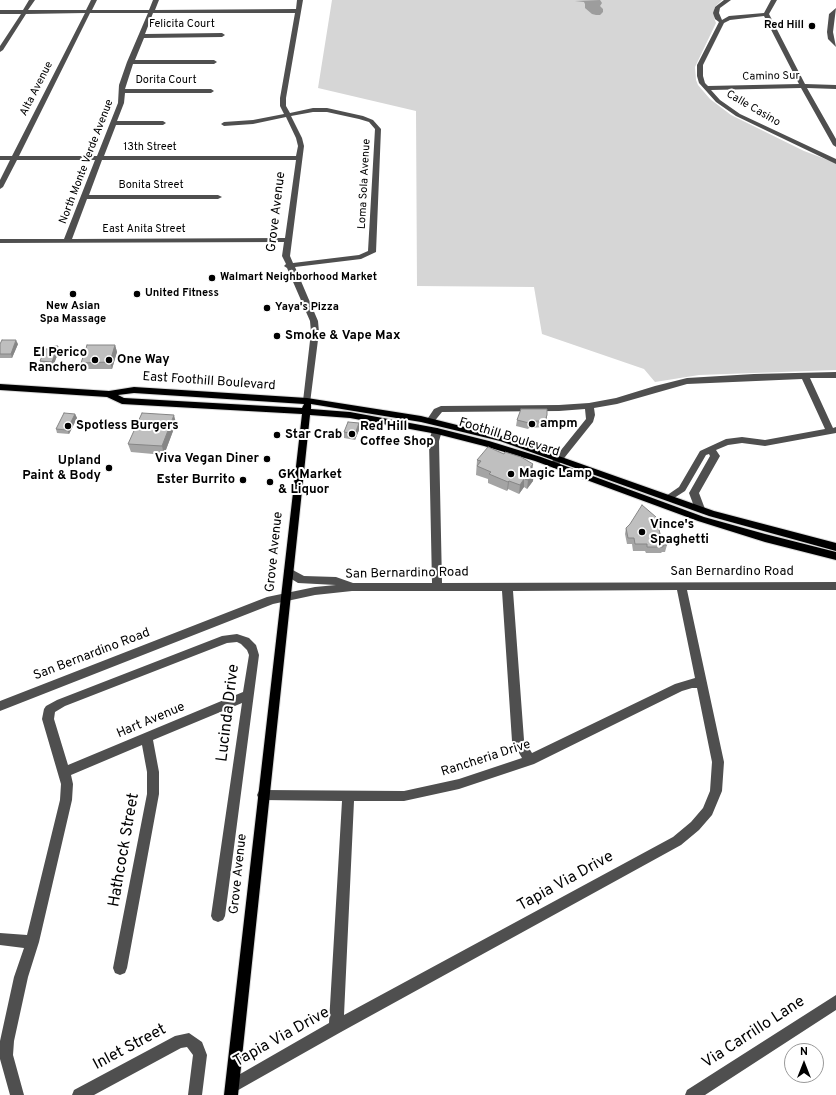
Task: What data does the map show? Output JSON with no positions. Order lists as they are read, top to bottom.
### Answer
{
  "streets": {
    "main road": ["Grove Avenue", "East Foothill Boulevard", "Foothill Boulevard"],
    "street": [
      "Felicita Court",
      "Camino Sur",
      "Dorita Court",
      "Alta Avenue",
      "Calle Casino",
      "13th Street",
      "North Monte Verde Avenue",
      "Loma Sola Avenue",
      "Bonita Street",
      "East Anita Street",
      "San Bernardino Road",
      "Lucinda Drive",
      "Hart Avenue",
      "Rancheria Drive",
      "Hathcock Street",
      "Tapia Via Drive",
      "Via Carrillo Lane",
      "Inlet Street"
    ]
  },
  "crossings": [
    ["Felicita Court", "North Monte Verde Avenue"],
    ["Camino Sur", "Calle Casino"],
    ["Dorita Court", "North Monte Verde Avenue"],
    ["Alta Avenue", "13th Street"],
    ["13th Street", "North Monte Verde Avenue"],
    ["13th Street", "Grove Avenue"],
    ["North Monte Verde Avenue", "Bonita Street"],
    ["North Monte Verde Avenue", "East Anita Street"],
    ["Loma Sola Avenue", "Grove Avenue"],
    ["Grove Avenue", "East Anita Street"],
    ["Grove Avenue", "East Foothill Boulevard"],
    ["Grove Avenue", "Foothill Boulevard"],
    ["Grove Avenue", "San Bernardino Road"],
    ["Grove Avenue", "Rancheria Drive"],
    ["Grove Avenue", "Tapia Via Drive"],
    ["East Foothill Boulevard", "Foothill Boulevard"],
    ["San Bernardino Road", "Tapia Via Drive"],
    ["Lucinda Drive", "Hart Avenue"],
    ["Hart Avenue", "Hathcock Street"],
    ["Rancheria Drive", "Tapia Via Drive"]
  ],
  "places": [
    "Red Hill",
    "Walmart Neighborhood Market",
    "New Asian Spa Massage",
    "United Fitness",
    "Yaya's Pizza",
    "Smoke & Vape Max",
    "El Perico Ranchero",
    "One Way",
    "ampm",
    "Spotless Burgers",
    "Red Hill Coffee Shop",
    "Star Crab",
    "Viva Vegan Diner",
    "Upland Paint & Body",
    "Magic Lamp",
    "Ester Burrito",
    "GK Market & Liquor",
    "Vince's Spaghetti"
  ],
  "north": "top"
}
